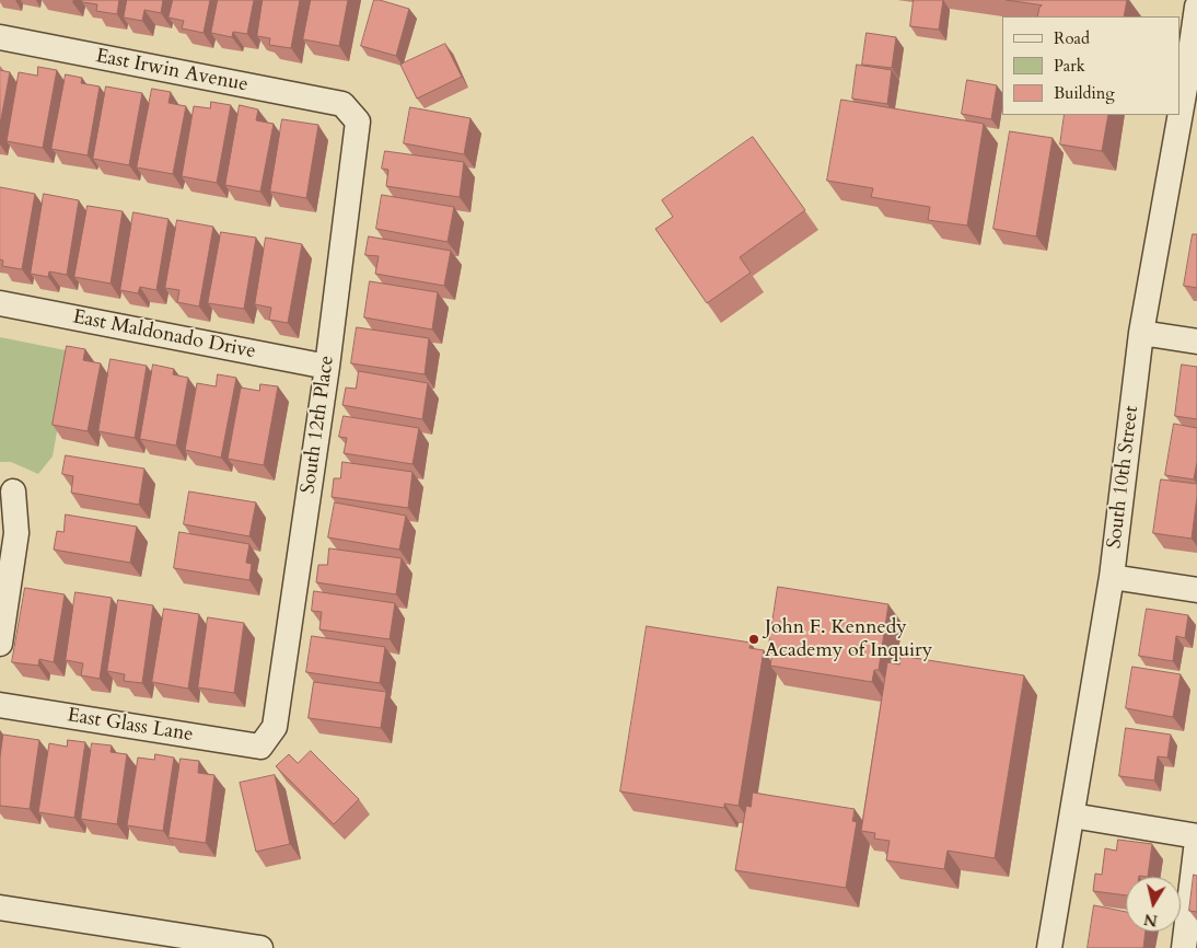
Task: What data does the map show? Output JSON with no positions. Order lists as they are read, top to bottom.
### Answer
{
  "streets": {
    "street": [
      "East Irwin Avenue",
      "East Maldonado Drive",
      "South 12th Place",
      "South 10th Street",
      "East Glass Lane"
    ]
  },
  "crossings": [
    ["East Irwin Avenue", "South 12th Place"],
    ["East Maldonado Drive", "South 12th Place"],
    ["South 12th Place", "East Glass Lane"]
  ],
  "places": ["John F. Kennedy Academy of Inquiry"],
  "legend": ["Road", "Park", "Building"],
  "north": "bottom"
}
